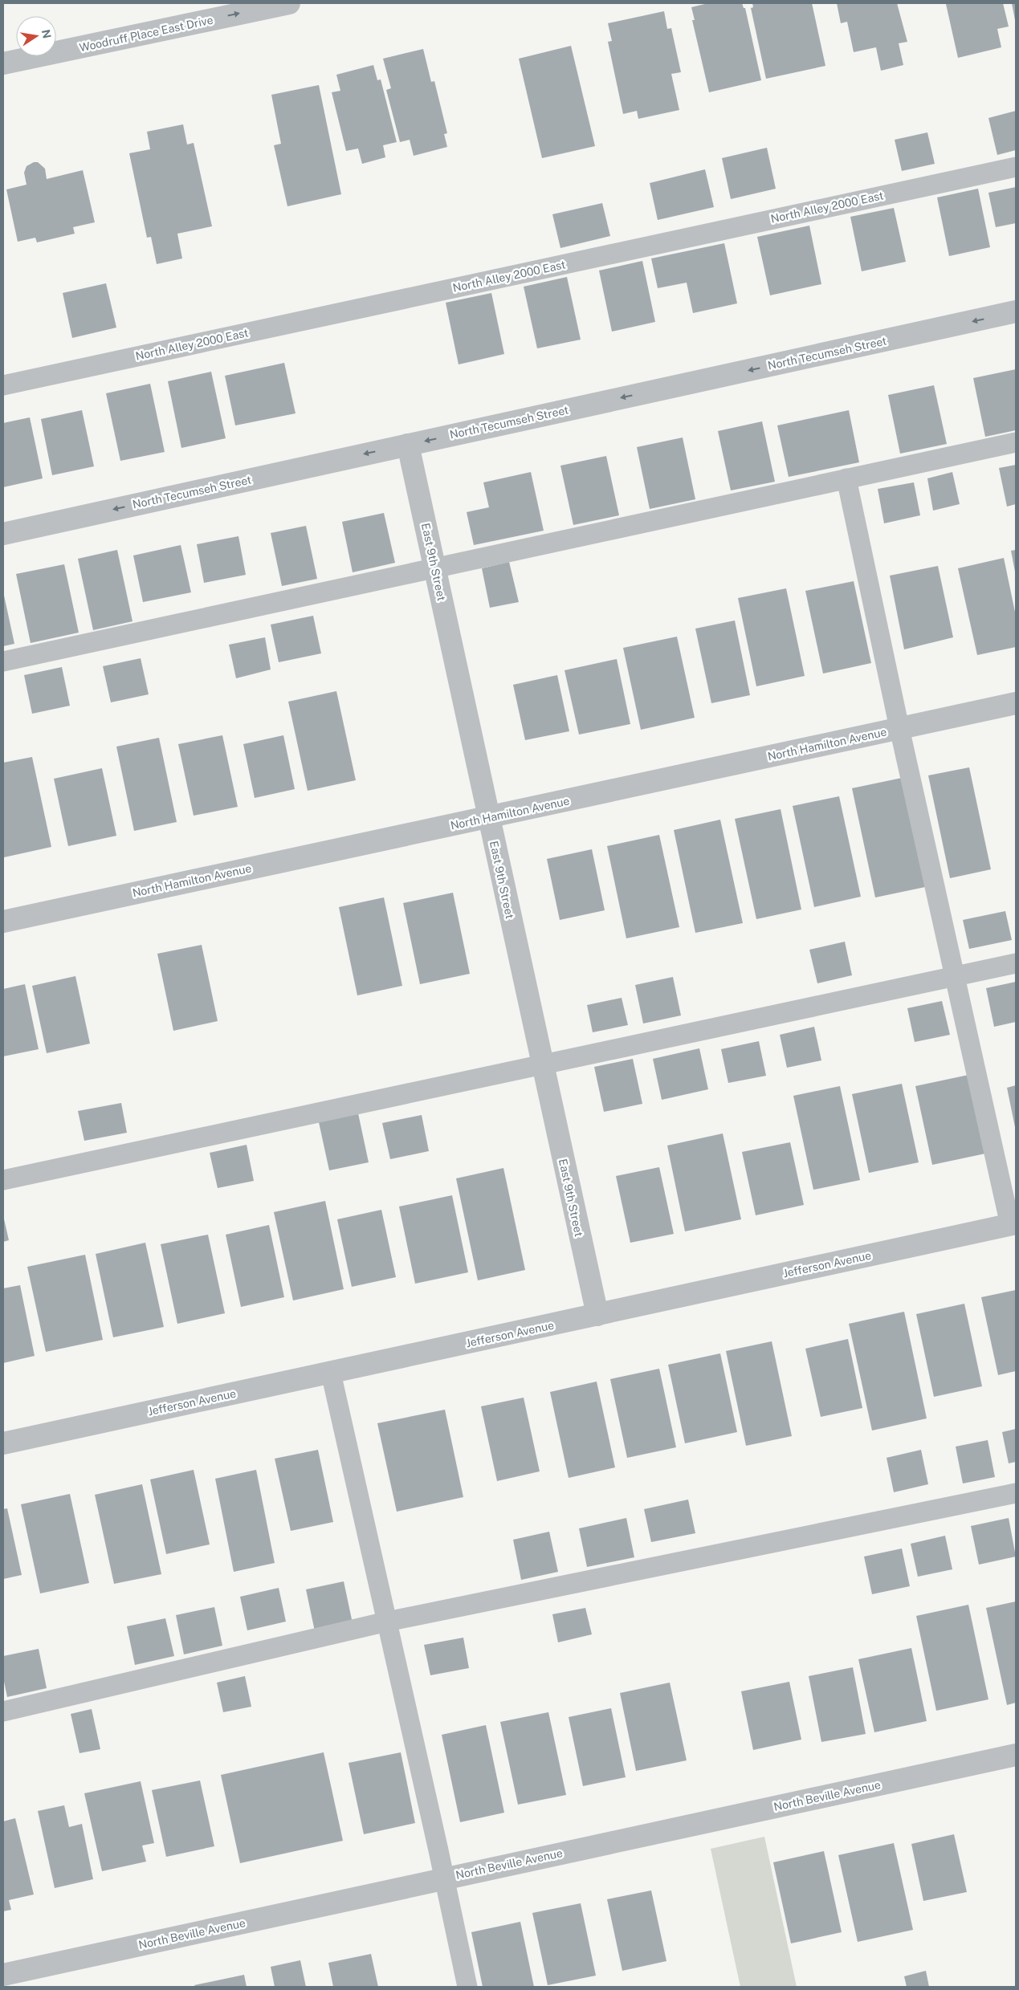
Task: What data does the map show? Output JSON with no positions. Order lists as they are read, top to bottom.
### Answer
{
  "streets": {
    "street": [
      "Woodruff Place East Drive",
      "North Tecumseh Street",
      "East 9th Street",
      "North Hamilton Avenue",
      "Jefferson Avenue",
      "North Beville Avenue"
    ],
    "lane": ["North Alley 2000 East"]
  },
  "crossings": [
    ["North Tecumseh Street", "East 9th Street"],
    ["East 9th Street", "North Hamilton Avenue"],
    ["East 9th Street", "Jefferson Avenue"]
  ],
  "one_way": ["Woodruff Place East Drive", "North Tecumseh Street"],
  "north": "right"
}
